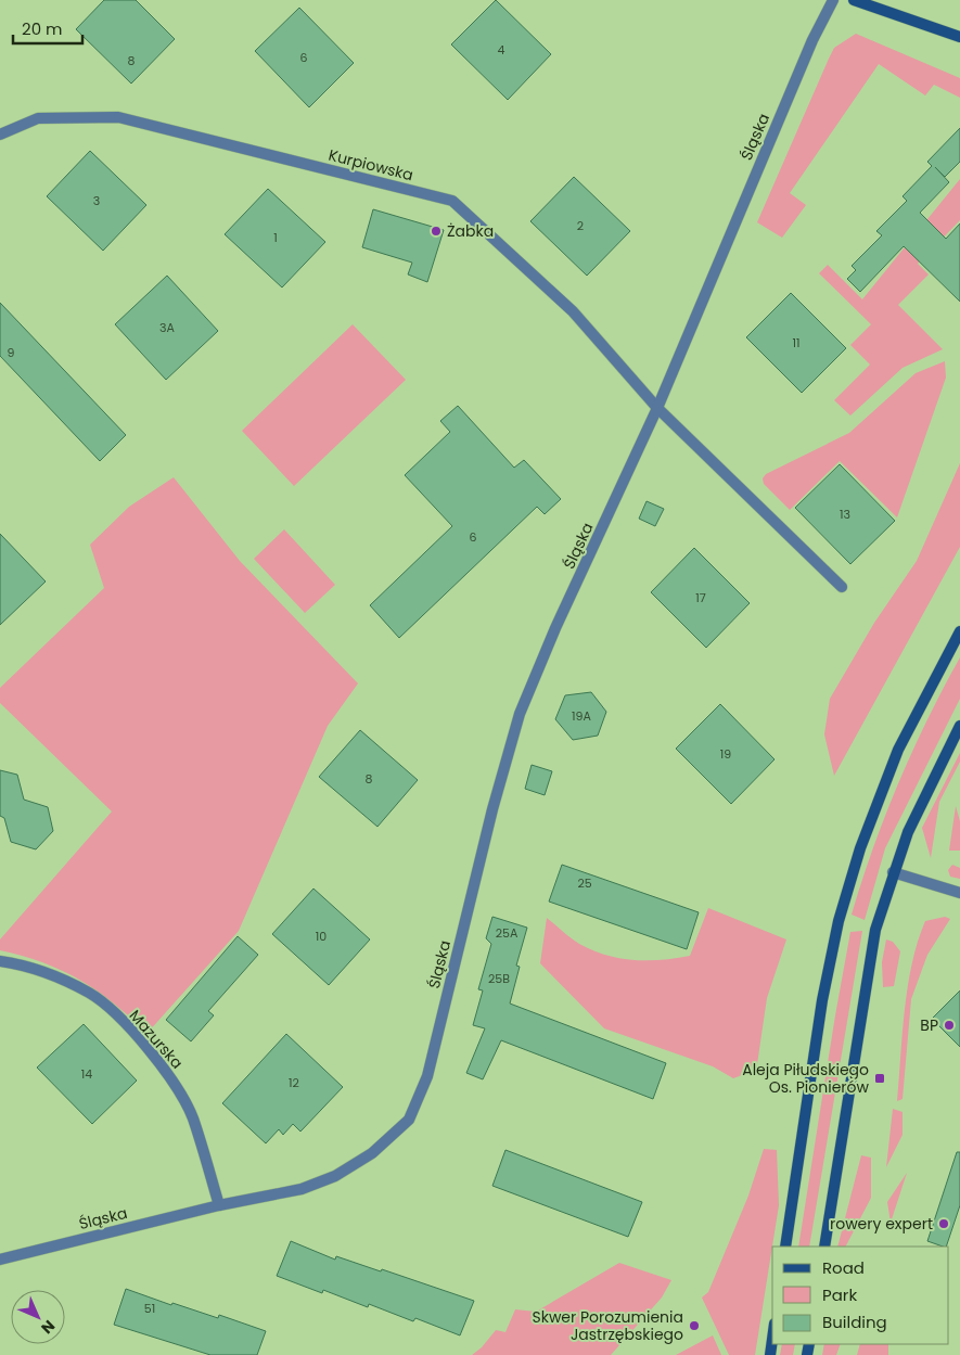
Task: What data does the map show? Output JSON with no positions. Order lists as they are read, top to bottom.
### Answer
{
  "streets": {
    "street": ["Śląska", "Kurpiowska", "Mazurska"]
  },
  "crossings": [
    ["Śląska", "Kurpiowska"],
    ["Śląska", "Mazurska"]
  ],
  "places": {
    "other": [
      "Żabka",
      "BP",
      "rowery expert",
      "Skwer Porozumienia Jastrzębskiego"
    ],
    "transit": ["Aleja Piłudskiego Os. Pionierów"]
  },
  "house_numbers": [
    "4",
    "6",
    "8",
    "3",
    "2",
    "1",
    "3A",
    "11",
    "9",
    "13",
    "6",
    "17",
    "19A",
    "19",
    "8",
    "25",
    "25A",
    "10",
    "25B",
    "14",
    "12",
    "51"
  ],
  "legend": ["Road", "Park", "Building"],
  "scale_bar": "20 m",
  "north": "bottom right"
}
